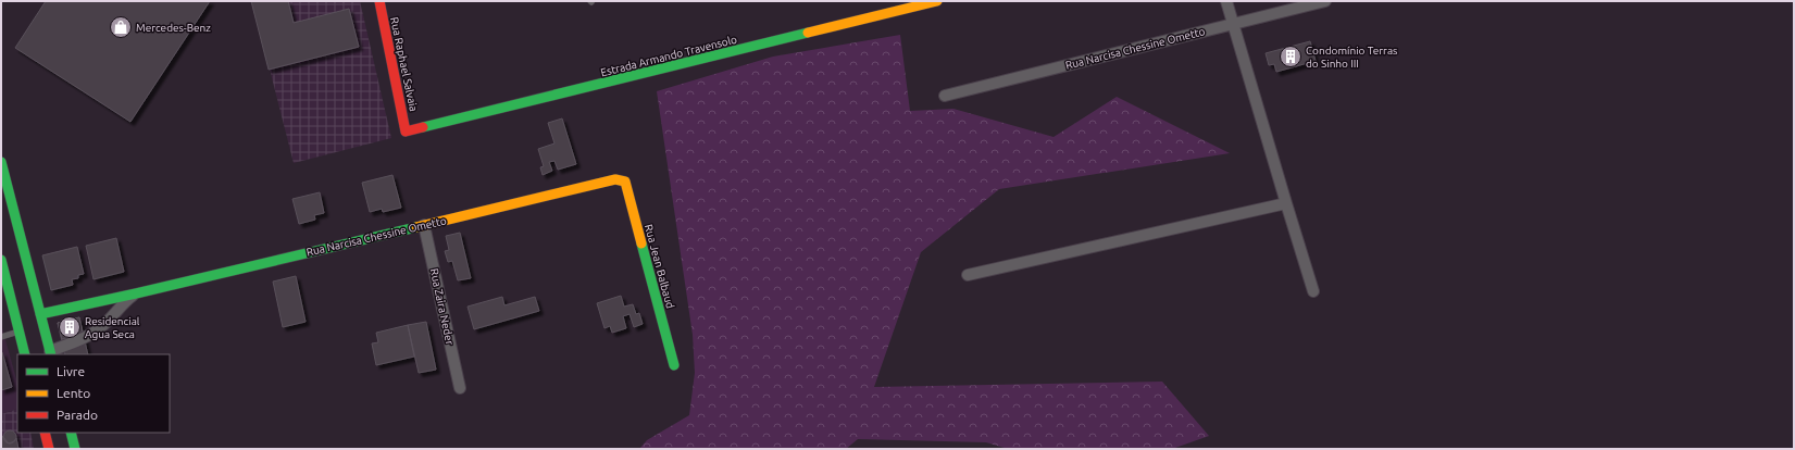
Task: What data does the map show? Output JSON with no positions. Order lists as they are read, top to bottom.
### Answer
{
  "streets": {
    "street": [
      "Rua Narcisa Chessine Ometto",
      "Estrada Armando Travensolo",
      "Rua Raphael Salvaia",
      "Rua Jean Balbaud",
      "Rua Zaira Neder"
    ]
  },
  "crossings": [
    ["Rua Narcisa Chessine Ometto", "Rua Jean Balbaud"],
    ["Rua Narcisa Chessine Ometto", "Rua Zaira Neder"],
    ["Estrada Armando Travensolo", "Rua Raphael Salvaia"]
  ],
  "places": {
    "shop": ["Mercedes-Benz"],
    "building": ["Condomínio Terras do Sinho III", "Residencial Agua Seca"]
  },
  "legend": ["Livre", "Lento", "Parado"]
}
